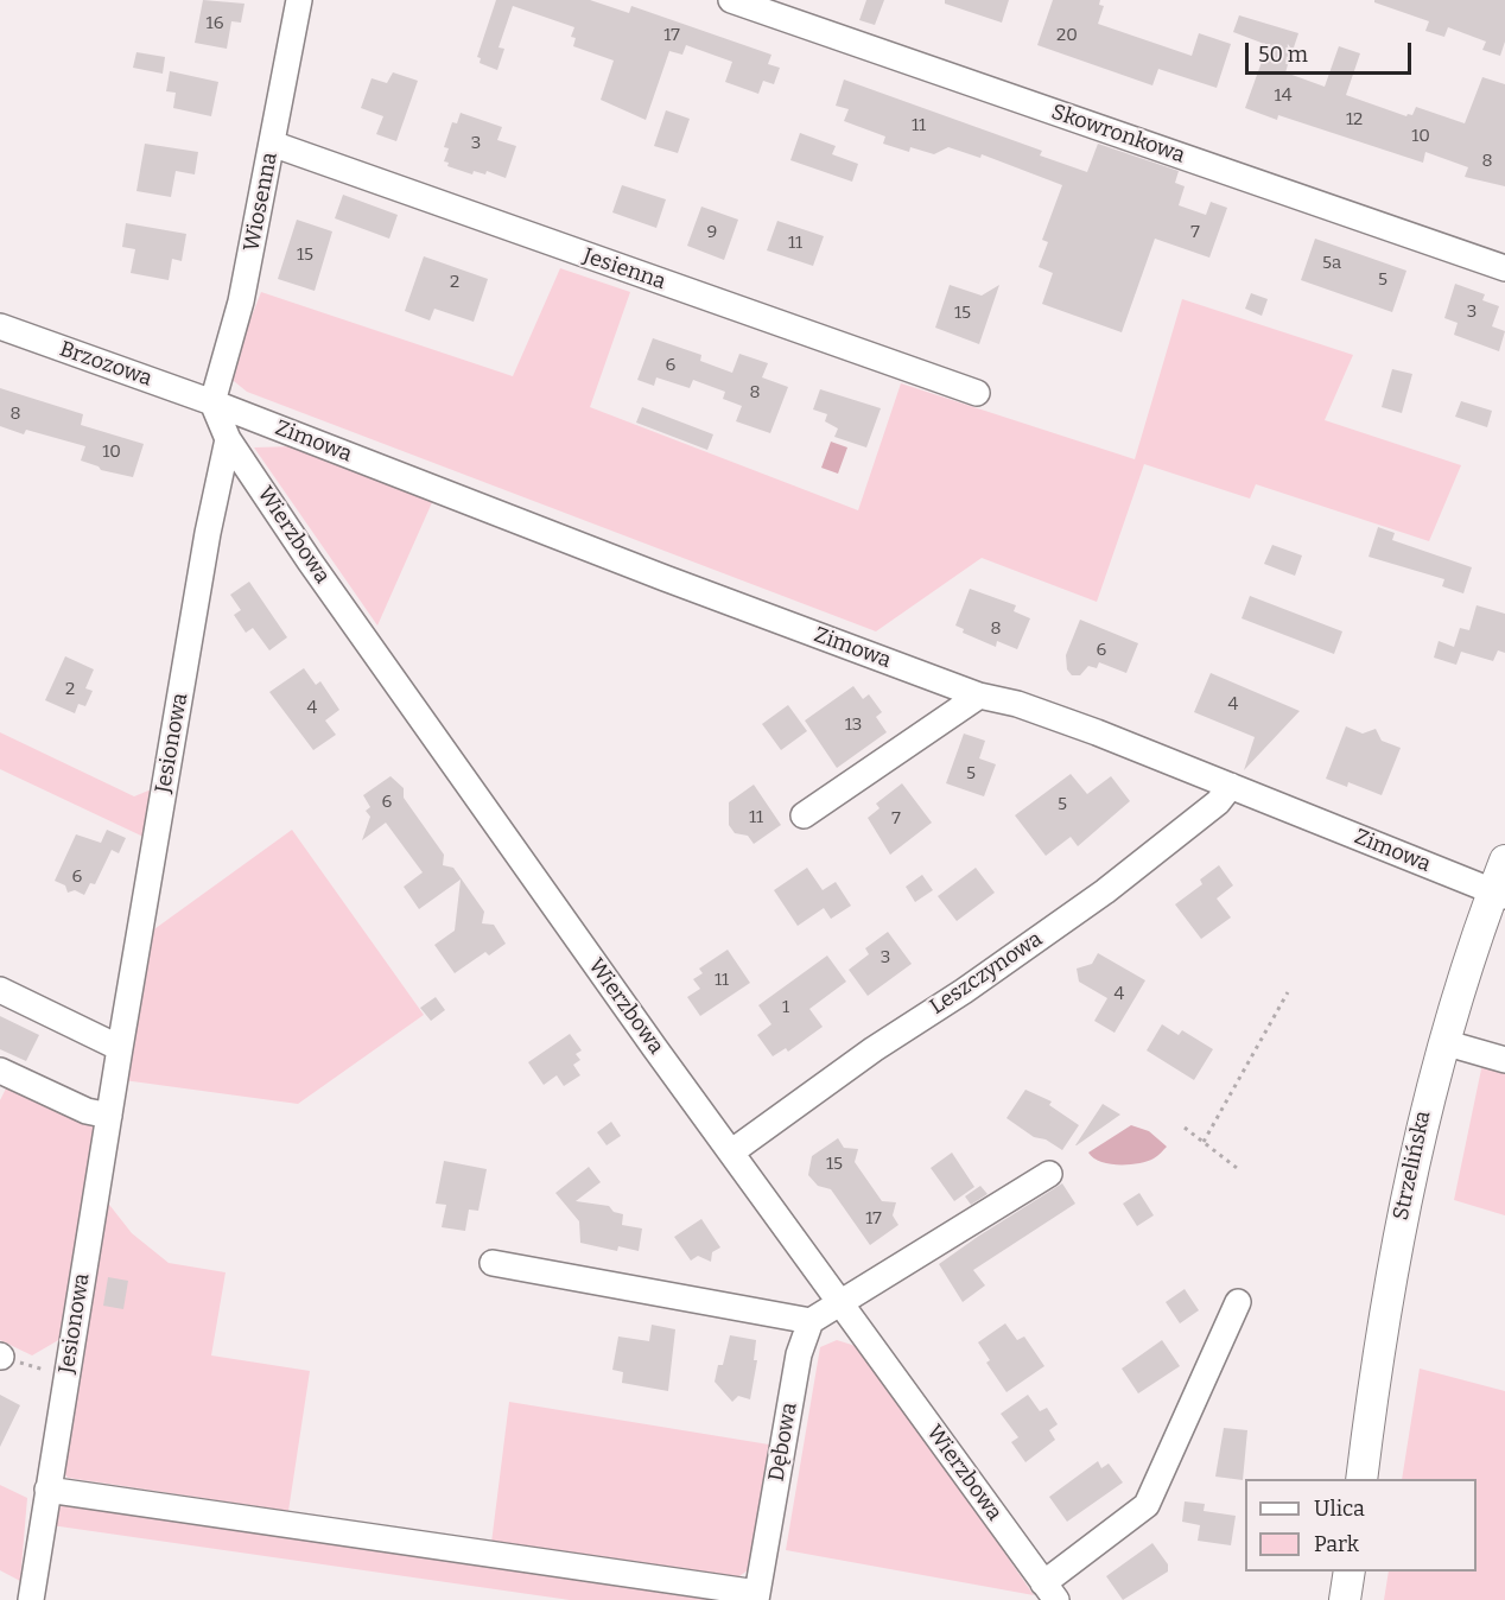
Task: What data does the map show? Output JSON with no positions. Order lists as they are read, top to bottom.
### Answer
{
  "streets": {
    "main road": ["Strzelińska"],
    "street": [
      "Skowronkowa",
      "Wiosenna",
      "Jesienna",
      "Brzozowa",
      "Zimowa",
      "Wierzbowa",
      "Jesionowa",
      "Leszczynowa",
      "Dębowa"
    ]
  },
  "crossings": [
    ["Wiosenna", "Jesienna"],
    ["Wiosenna", "Brzozowa"],
    ["Wiosenna", "Zimowa"],
    ["Wiosenna", "Wierzbowa"],
    ["Brzozowa", "Zimowa"],
    ["Brzozowa", "Wierzbowa"],
    ["Zimowa", "Wierzbowa"],
    ["Zimowa", "Leszczynowa"],
    ["Zimowa", "Strzelińska"],
    ["Wierzbowa", "Jesionowa"],
    ["Wierzbowa", "Leszczynowa"]
  ],
  "house_numbers": [
    "16",
    "17",
    "20",
    "14",
    "12",
    "11",
    "10",
    "3",
    "8",
    "9",
    "7",
    "11",
    "15",
    "5a",
    "5",
    "2",
    "3",
    "15",
    "6",
    "8",
    "8",
    "10",
    "8",
    "6",
    "2",
    "4",
    "4",
    "13",
    "5",
    "6",
    "5",
    "11",
    "7",
    "6",
    "3",
    "11",
    "4",
    "1",
    "15",
    "17"
  ],
  "legend": ["Ulica", "Park"],
  "scale_bar": "50 m"
}
